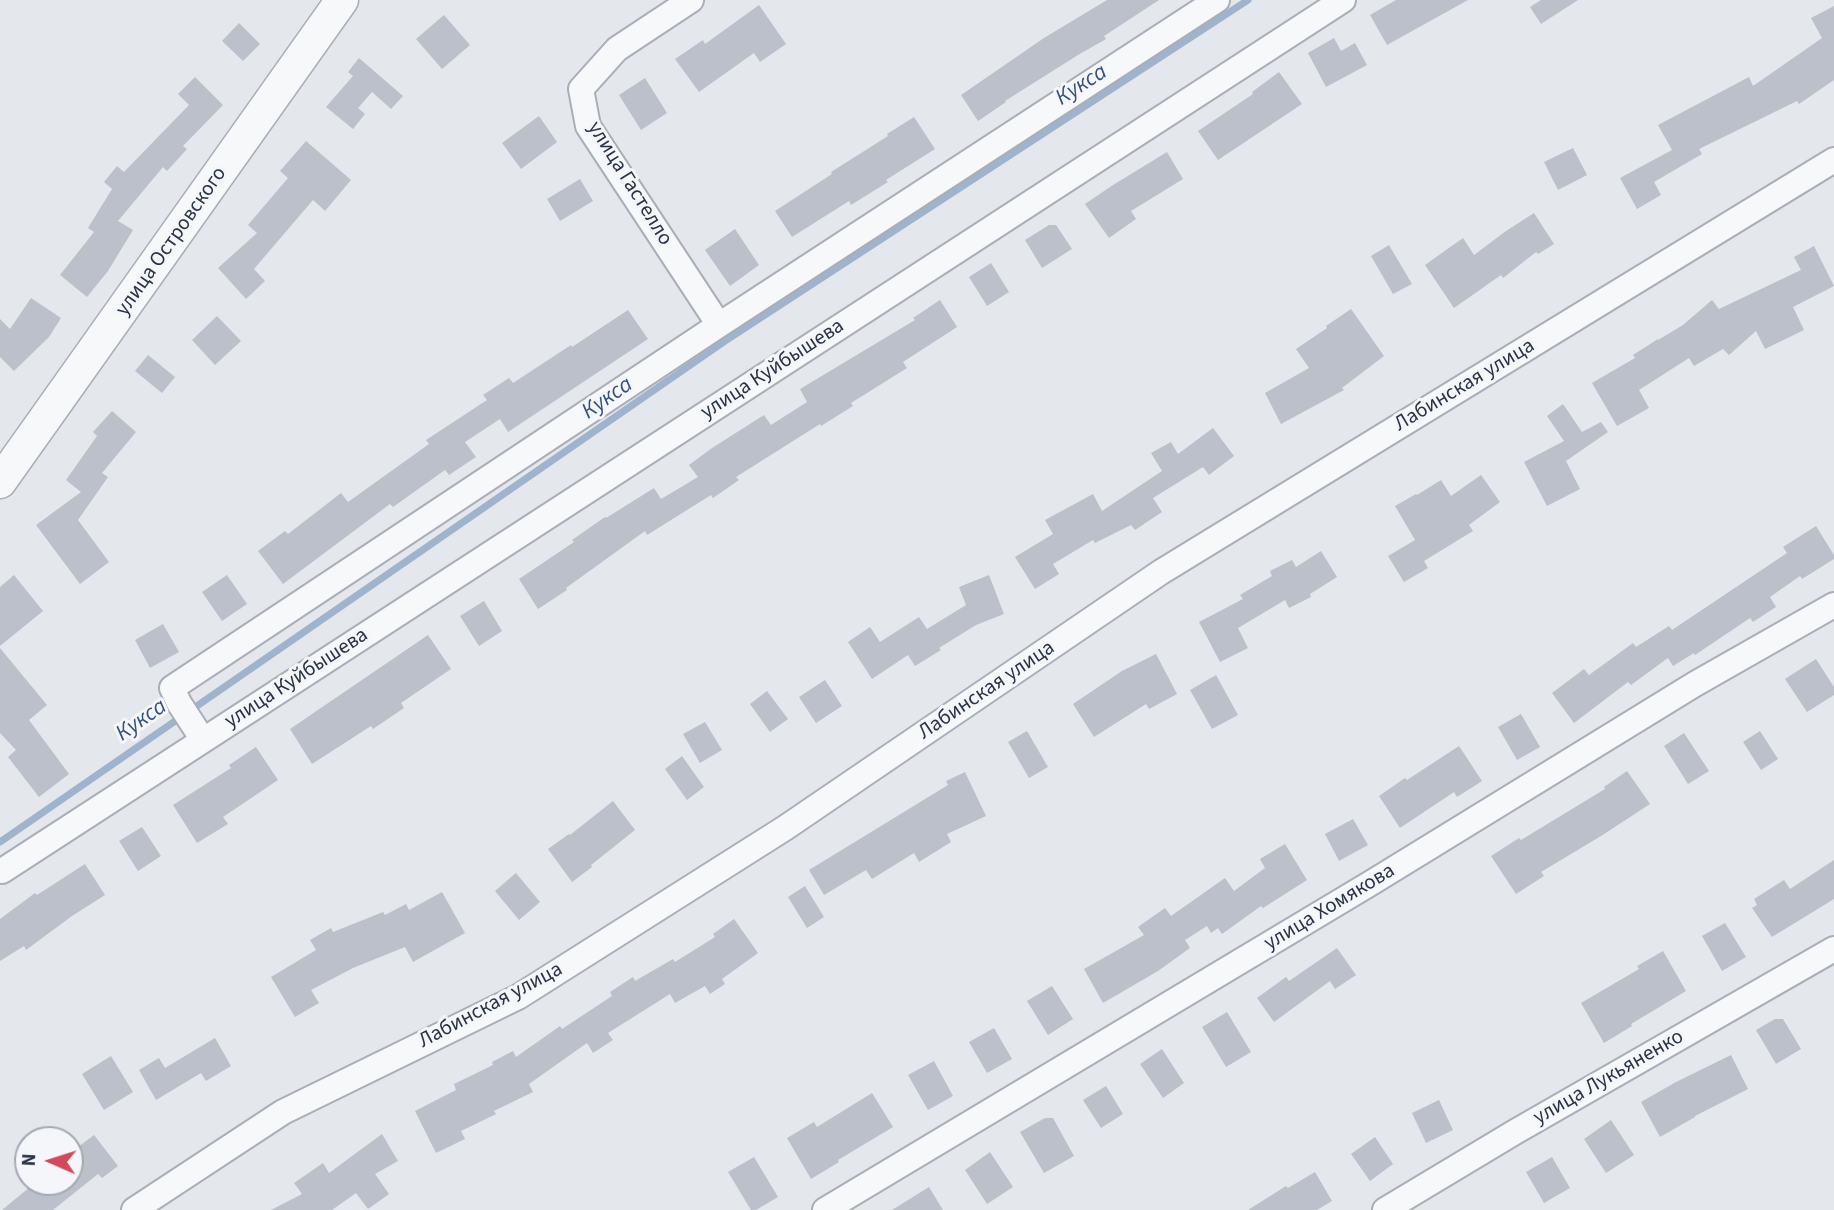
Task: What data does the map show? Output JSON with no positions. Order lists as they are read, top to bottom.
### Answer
{
  "streets": {
    "street": [
      "улица Гастелло",
      "улица Островского",
      "улица Куйбышева",
      "Лабинская улица",
      "улица Хомякова",
      "улица Лукьяненко"
    ]
  },
  "water": ["Кукса"],
  "north": "left"
}
